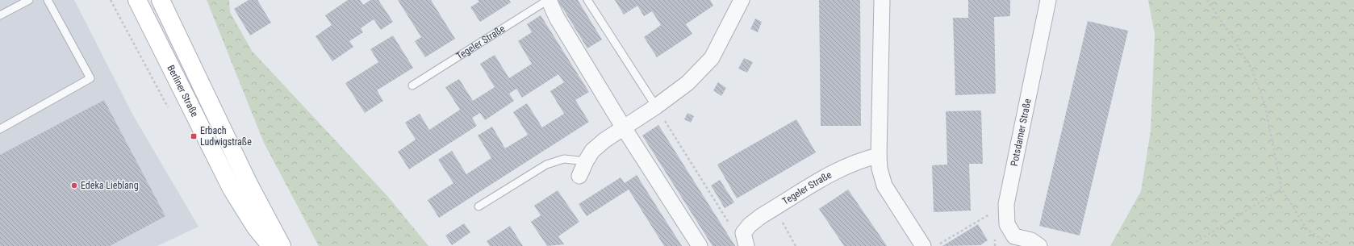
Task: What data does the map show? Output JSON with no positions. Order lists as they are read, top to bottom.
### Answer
{
  "streets": {
    "street": ["Tegeler Straße", "Berliner Straße", "Potsdamer Straße"]
  },
  "places": {
    "transit": ["Erbach Ludwigstraße"],
    "other": ["Edeka Lieblang"]
  }
}
